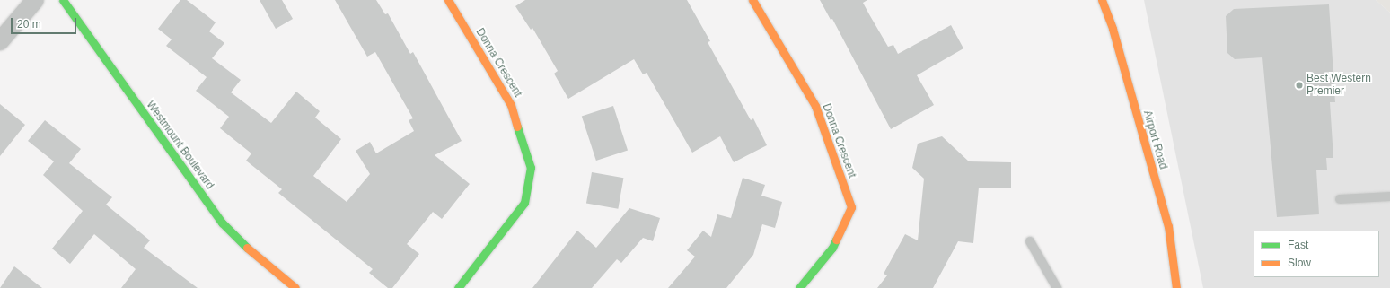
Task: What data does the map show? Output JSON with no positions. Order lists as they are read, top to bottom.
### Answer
{
  "streets": {
    "street": ["Donna Crescent", "Airport Road", "Westmount Boulevard"]
  },
  "places": ["Best Western Premier"],
  "legend": ["Fast", "Slow"],
  "scale_bar": "20 m"
}
